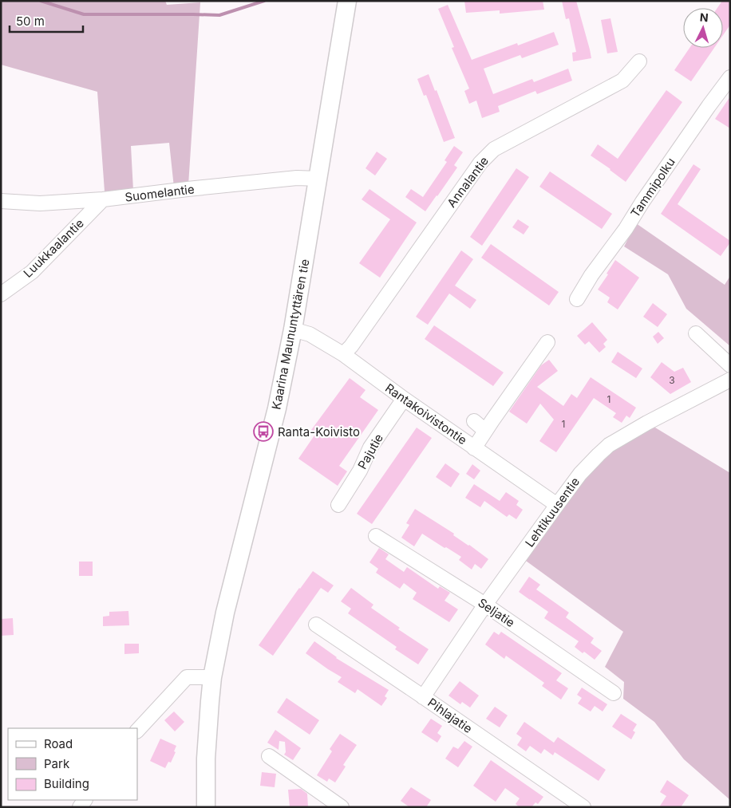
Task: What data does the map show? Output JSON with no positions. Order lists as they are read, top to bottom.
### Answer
{
  "streets": {
    "main road": ["Kaarina Maununtyttären tie"],
    "street": [
      "Annalantie",
      "Tammipolku",
      "Suomelantie",
      "Luukkaalantie",
      "Rantakoivistontie",
      "Pajutie",
      "Lehtikuusentie",
      "Seljatie",
      "Pihlajatie"
    ]
  },
  "crossings": [
    ["Annalantie", "Rantakoivistontie"],
    ["Suomelantie", "Luukkaalantie"],
    ["Suomelantie", "Kaarina Maununtyttären tie"],
    ["Kaarina Maununtyttären tie", "Rantakoivistontie"],
    ["Rantakoivistontie", "Pajutie"],
    ["Rantakoivistontie", "Lehtikuusentie"],
    ["Lehtikuusentie", "Seljatie"],
    ["Lehtikuusentie", "Pihlajatie"]
  ],
  "places": {
    "bus stop": ["Ranta-Koivisto"]
  },
  "house_numbers": ["3", "1", "1"],
  "legend": ["Road", "Park", "Building"],
  "scale_bar": "50 m",
  "north": "top"
}
